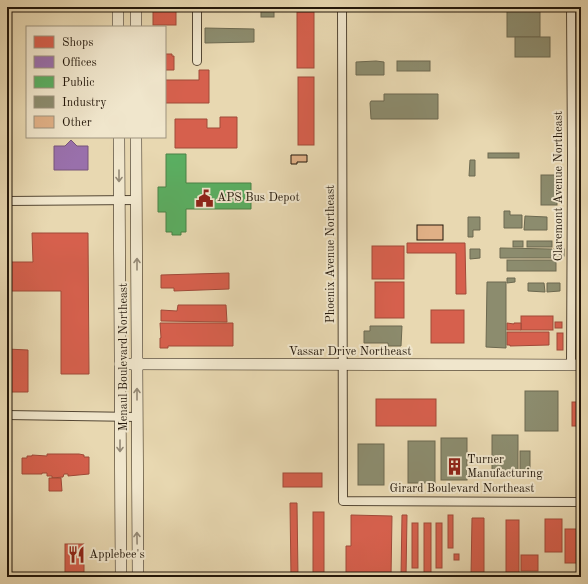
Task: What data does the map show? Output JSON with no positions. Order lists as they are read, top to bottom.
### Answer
{
  "streets": {
    "main road": ["Vassar Drive Northeast", "Menaul Boulevard Northeast"],
    "street": ["Claremont Avenue Northeast", "Phoenix Avenue Northeast", "Girard Boulevard Northeast"]
  },
  "crossings": [
    ["Claremont Avenue Northeast", "Vassar Drive Northeast"],
    ["Phoenix Avenue Northeast", "Vassar Drive Northeast"],
    ["Phoenix Avenue Northeast", "Girard Boulevard Northeast"],
    ["Vassar Drive Northeast", "Menaul Boulevard Northeast"]
  ],
  "places": {
    "public building": ["APS Bus Depot"],
    "building": ["Turner Manufacturing"],
    "restaurant": ["Applebee's"]
  },
  "legend": [
    "Shops",
    "Offices",
    "Public",
    "Industry",
    "Other"
  ]
}
